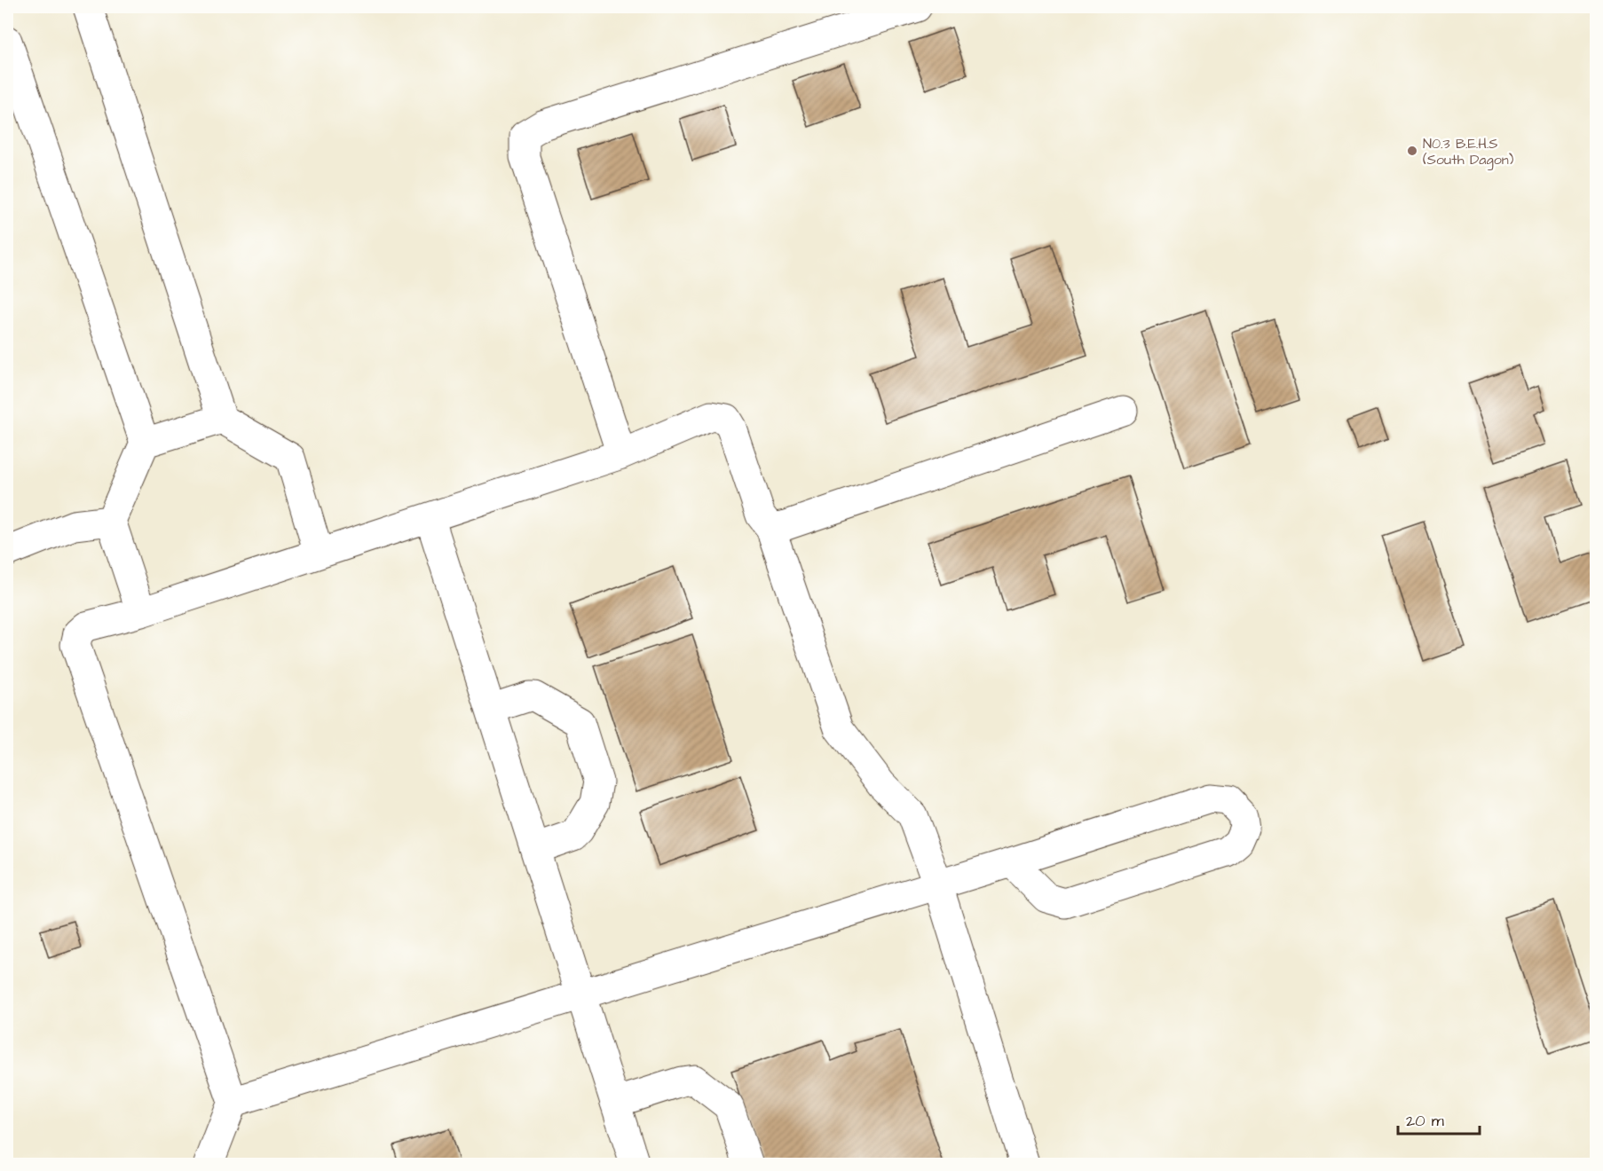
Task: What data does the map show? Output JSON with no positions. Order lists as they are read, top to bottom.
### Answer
{
  "places": ["N0.3 B.E.H.S (South Dagon)"],
  "scale_bar": "20 m"
}
